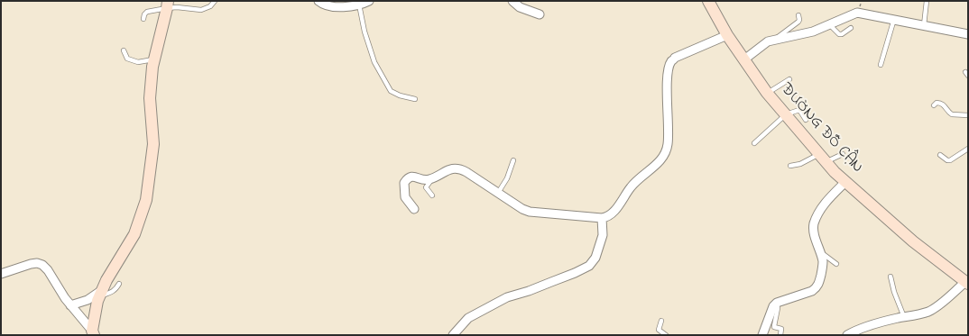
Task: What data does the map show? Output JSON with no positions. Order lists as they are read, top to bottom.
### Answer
{
  "streets": {
    "main road": ["ĐƯỜNG ĐỖ CẬN"]
  }
}
